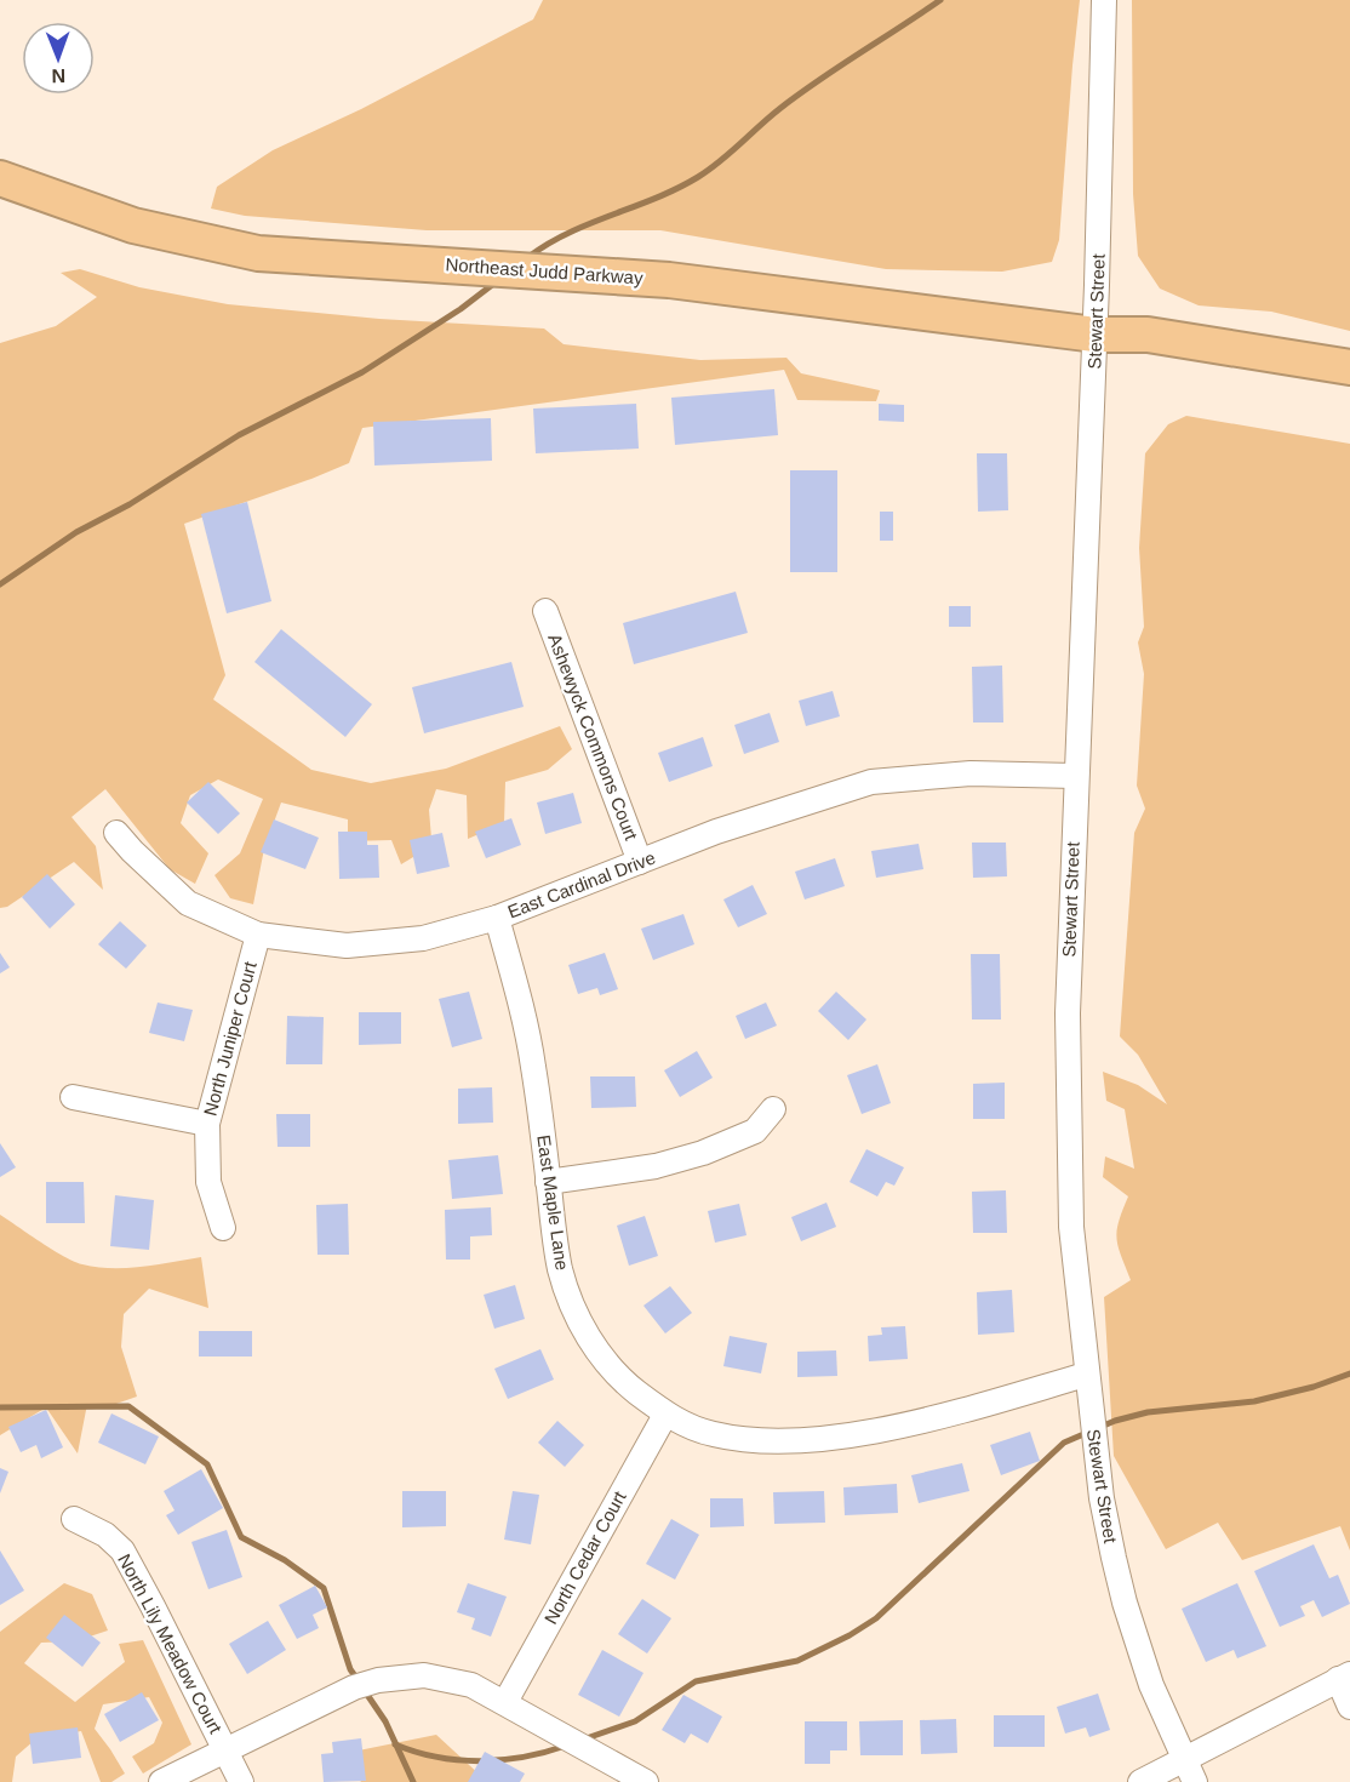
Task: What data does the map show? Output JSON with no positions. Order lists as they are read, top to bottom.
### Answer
{
  "streets": {
    "highway": ["Northeast Judd Parkway"],
    "street": [
      "Stewart Street",
      "Ashewyck Commons Court",
      "East Cardinal Drive",
      "North Juniper Court",
      "East Maple Lane",
      "North Cedar Court",
      "North Lily Meadow Court"
    ]
  },
  "crossings": [
    ["Northeast Judd Parkway", "Stewart Street"],
    ["Stewart Street", "East Cardinal Drive"],
    ["Stewart Street", "East Maple Lane"],
    ["Ashewyck Commons Court", "East Cardinal Drive"],
    ["East Cardinal Drive", "North Juniper Court"],
    ["East Cardinal Drive", "East Maple Lane"],
    ["East Maple Lane", "North Cedar Court"]
  ],
  "north": "bottom"
}
